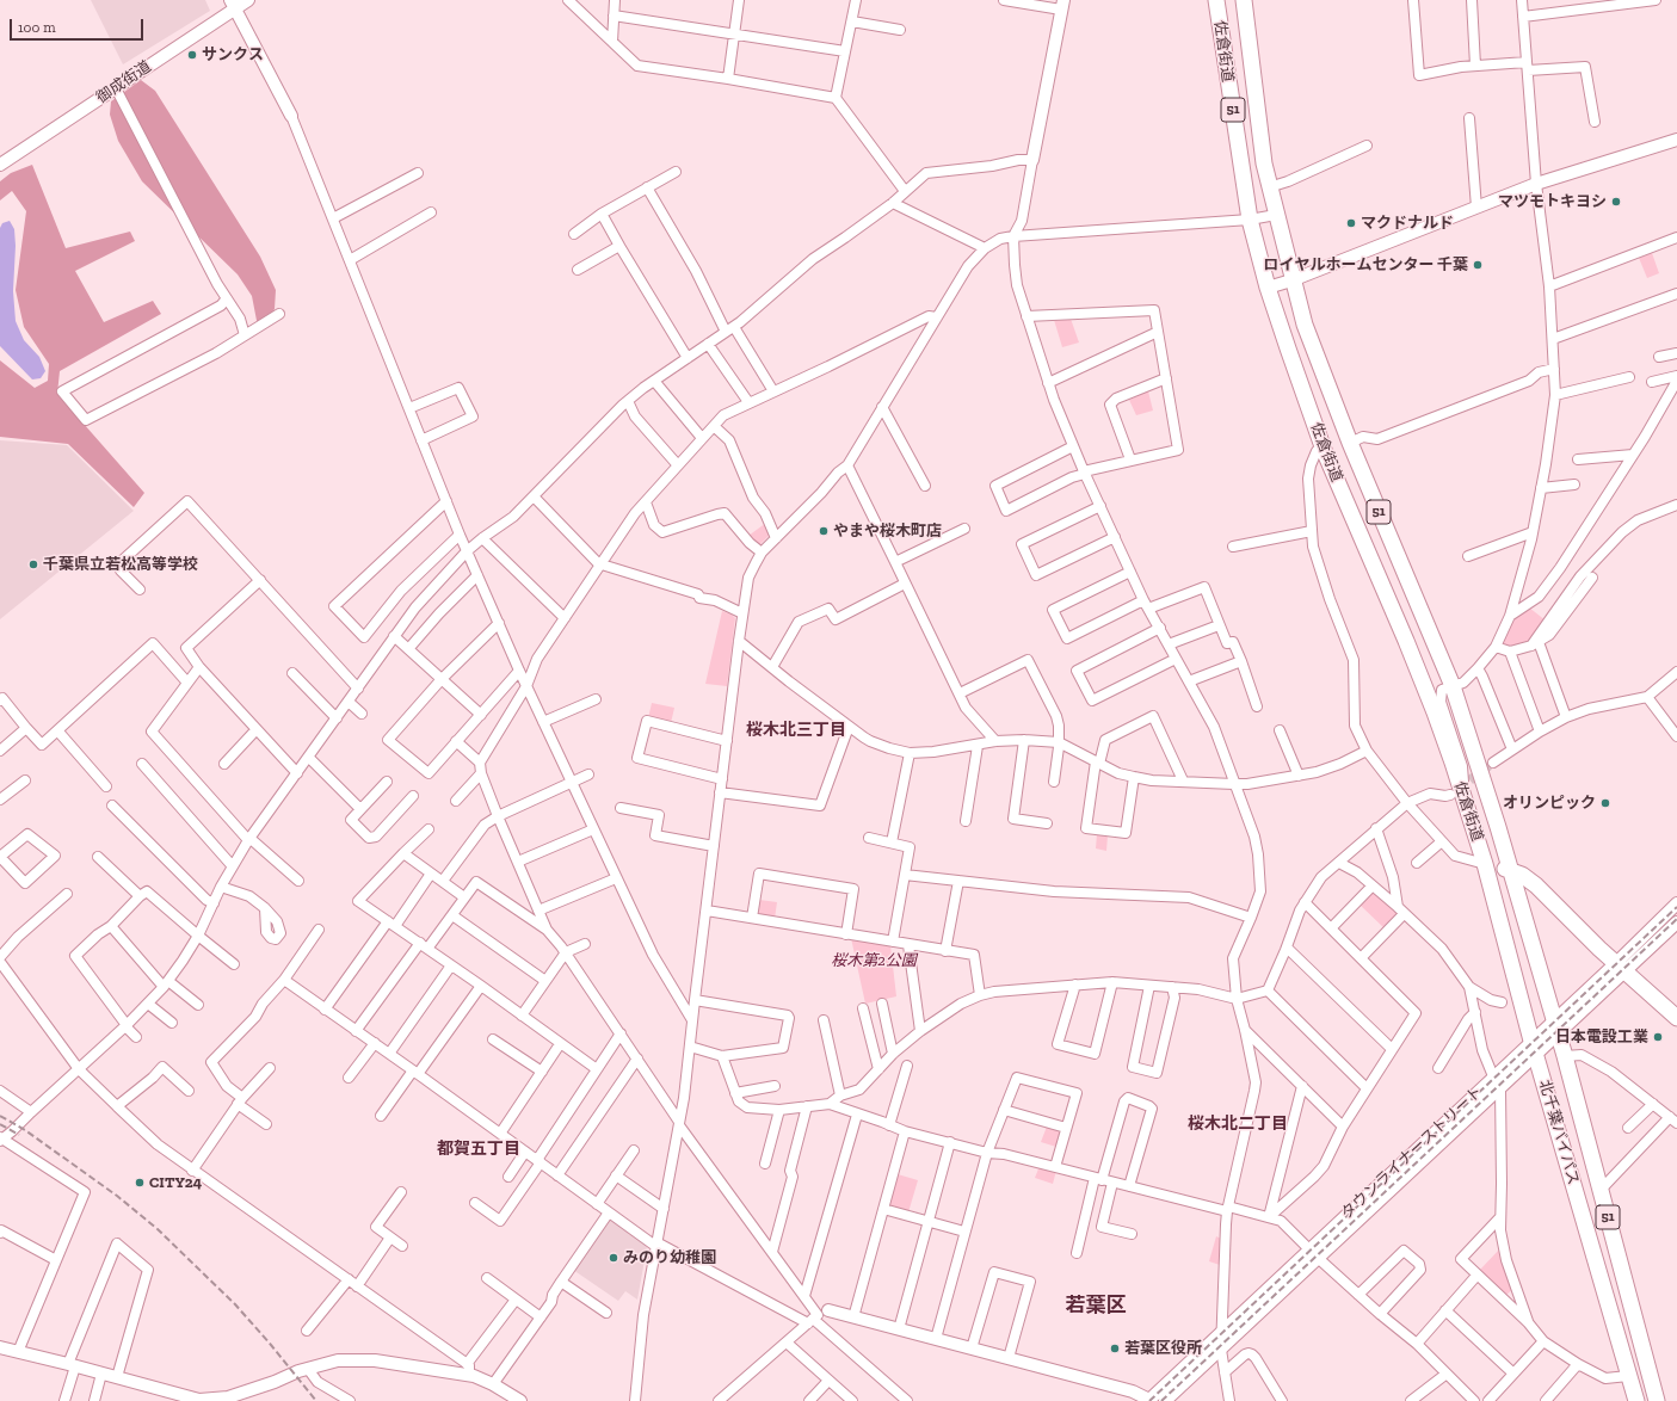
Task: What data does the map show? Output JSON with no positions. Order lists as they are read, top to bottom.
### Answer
{
  "streets": {
    "highway": ["佐倉街道", "51", "北千葉バイパス"],
    "street": ["御成街道", "タウンライナーストリート"]
  },
  "crossings": [
    ["佐倉街道", "北千葉バイパス"],
    ["北千葉バイパス", "タウンライナーストリート"]
  ],
  "districts": [
    "桜木北三丁目",
    "桜木北二丁目",
    "都賀五丁目",
    "若葉区"
  ],
  "parks": ["桜木第2公園"],
  "places": [
    "サンクス",
    "マツモトキヨシ",
    "マクドナルド",
    "ロイヤルホームセンター 千葉",
    "やまや桜木町店",
    "千葉県立若松高等学校",
    "オリンピック",
    "日本電設工業",
    "CITY24",
    "みのり幼稚園",
    "若葉区役所"
  ],
  "scale_bar": "100 m"
}
